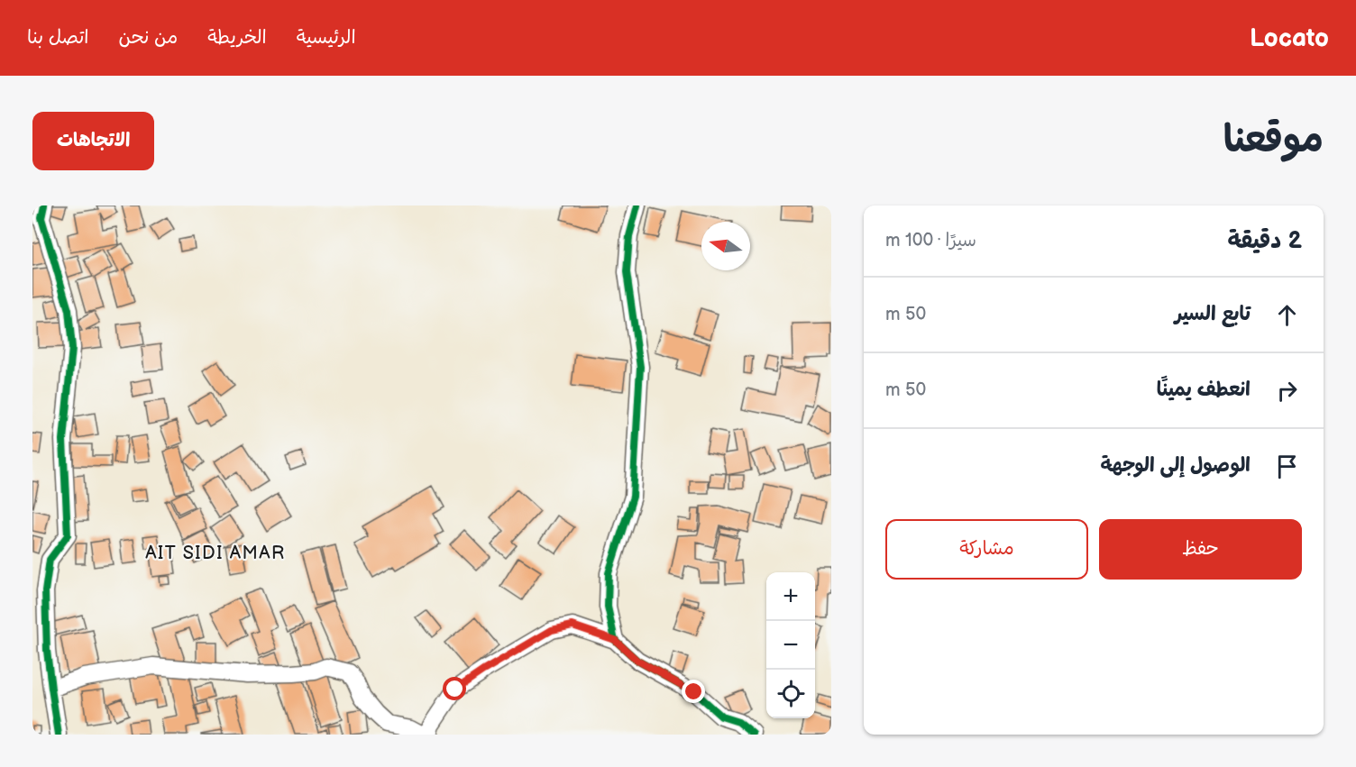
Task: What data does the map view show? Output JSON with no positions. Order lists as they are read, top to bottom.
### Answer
{
  "districts": ["AIT SIDI AMAR"],
  "north": "left",
  "page": {
    "header": "Locato",
    "nav": [
      "الرئيسية",
      "الخريطة",
      "من نحن",
      "اتصل بنا"
    ],
    "title": "موقعنا",
    "buttons": [
      "الاتجاهات",
      ["حفظ", "مشاركة"]
    ],
    "heading": ["2 دقيقة", "سيرًا · 100 m"],
    "list": [
      ["تابع السير", "50 m"],
      ["انعطف يمينًا", "50 m"],
      "الوصول إلى الوجهة"
    ],
    "map_buttons": ["+", "−"]
  }
}
